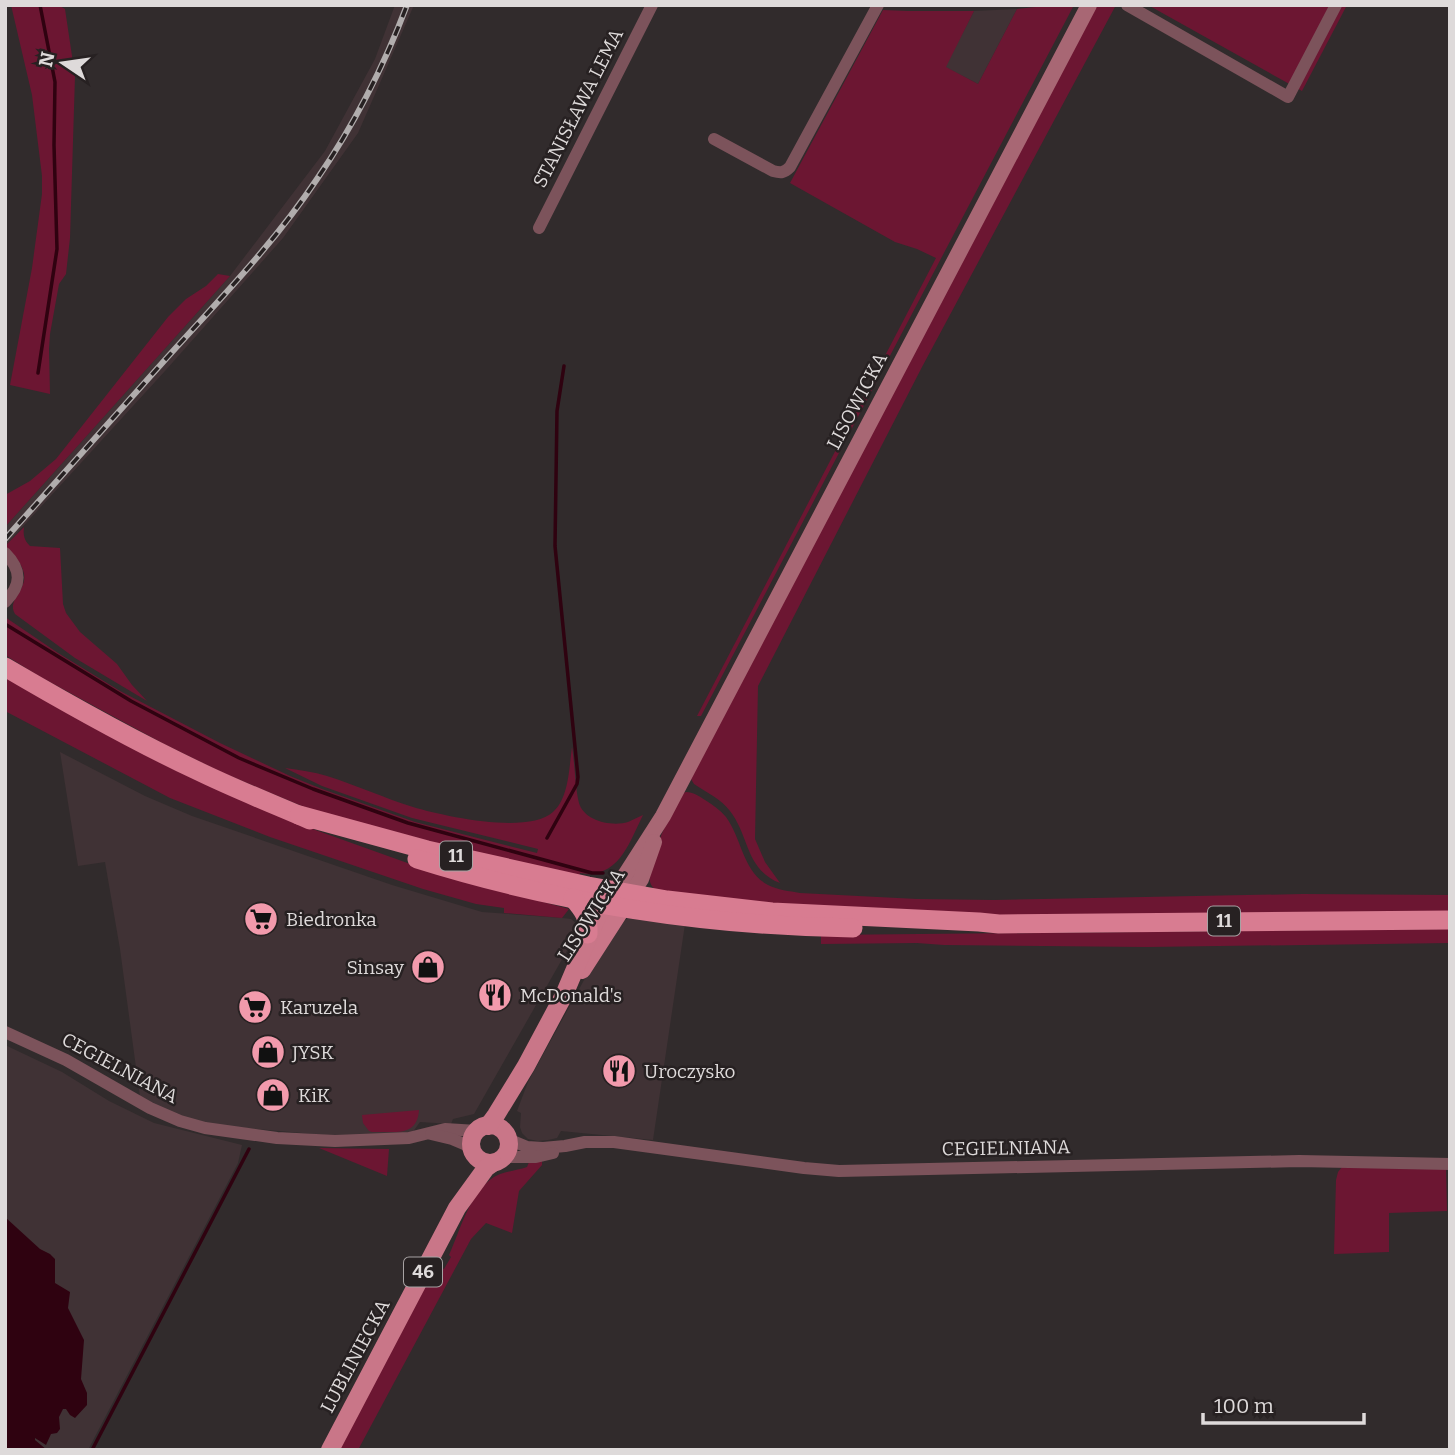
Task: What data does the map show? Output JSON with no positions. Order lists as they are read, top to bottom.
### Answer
{
  "streets": {
    "highway": ["11"],
    "main road": ["LISOWICKA", "46", "LUBLINIECKA"],
    "street": ["STANISŁAWA LEMA", "CEGIELNIANA"]
  },
  "crossings": [
    ["LISOWICKA", "11"],
    ["LISOWICKA", "CEGIELNIANA"],
    ["LISOWICKA", "LUBLINIECKA"],
    ["CEGIELNIANA", "LUBLINIECKA"]
  ],
  "places": {
    "supermarket": ["Biedronka", "Karuzela"],
    "shop": ["Sinsay", "JYSK", "KiK"],
    "restaurant": ["McDonald's", "Uroczysko"]
  },
  "scale_bar": "100 m",
  "north": "left"
}
